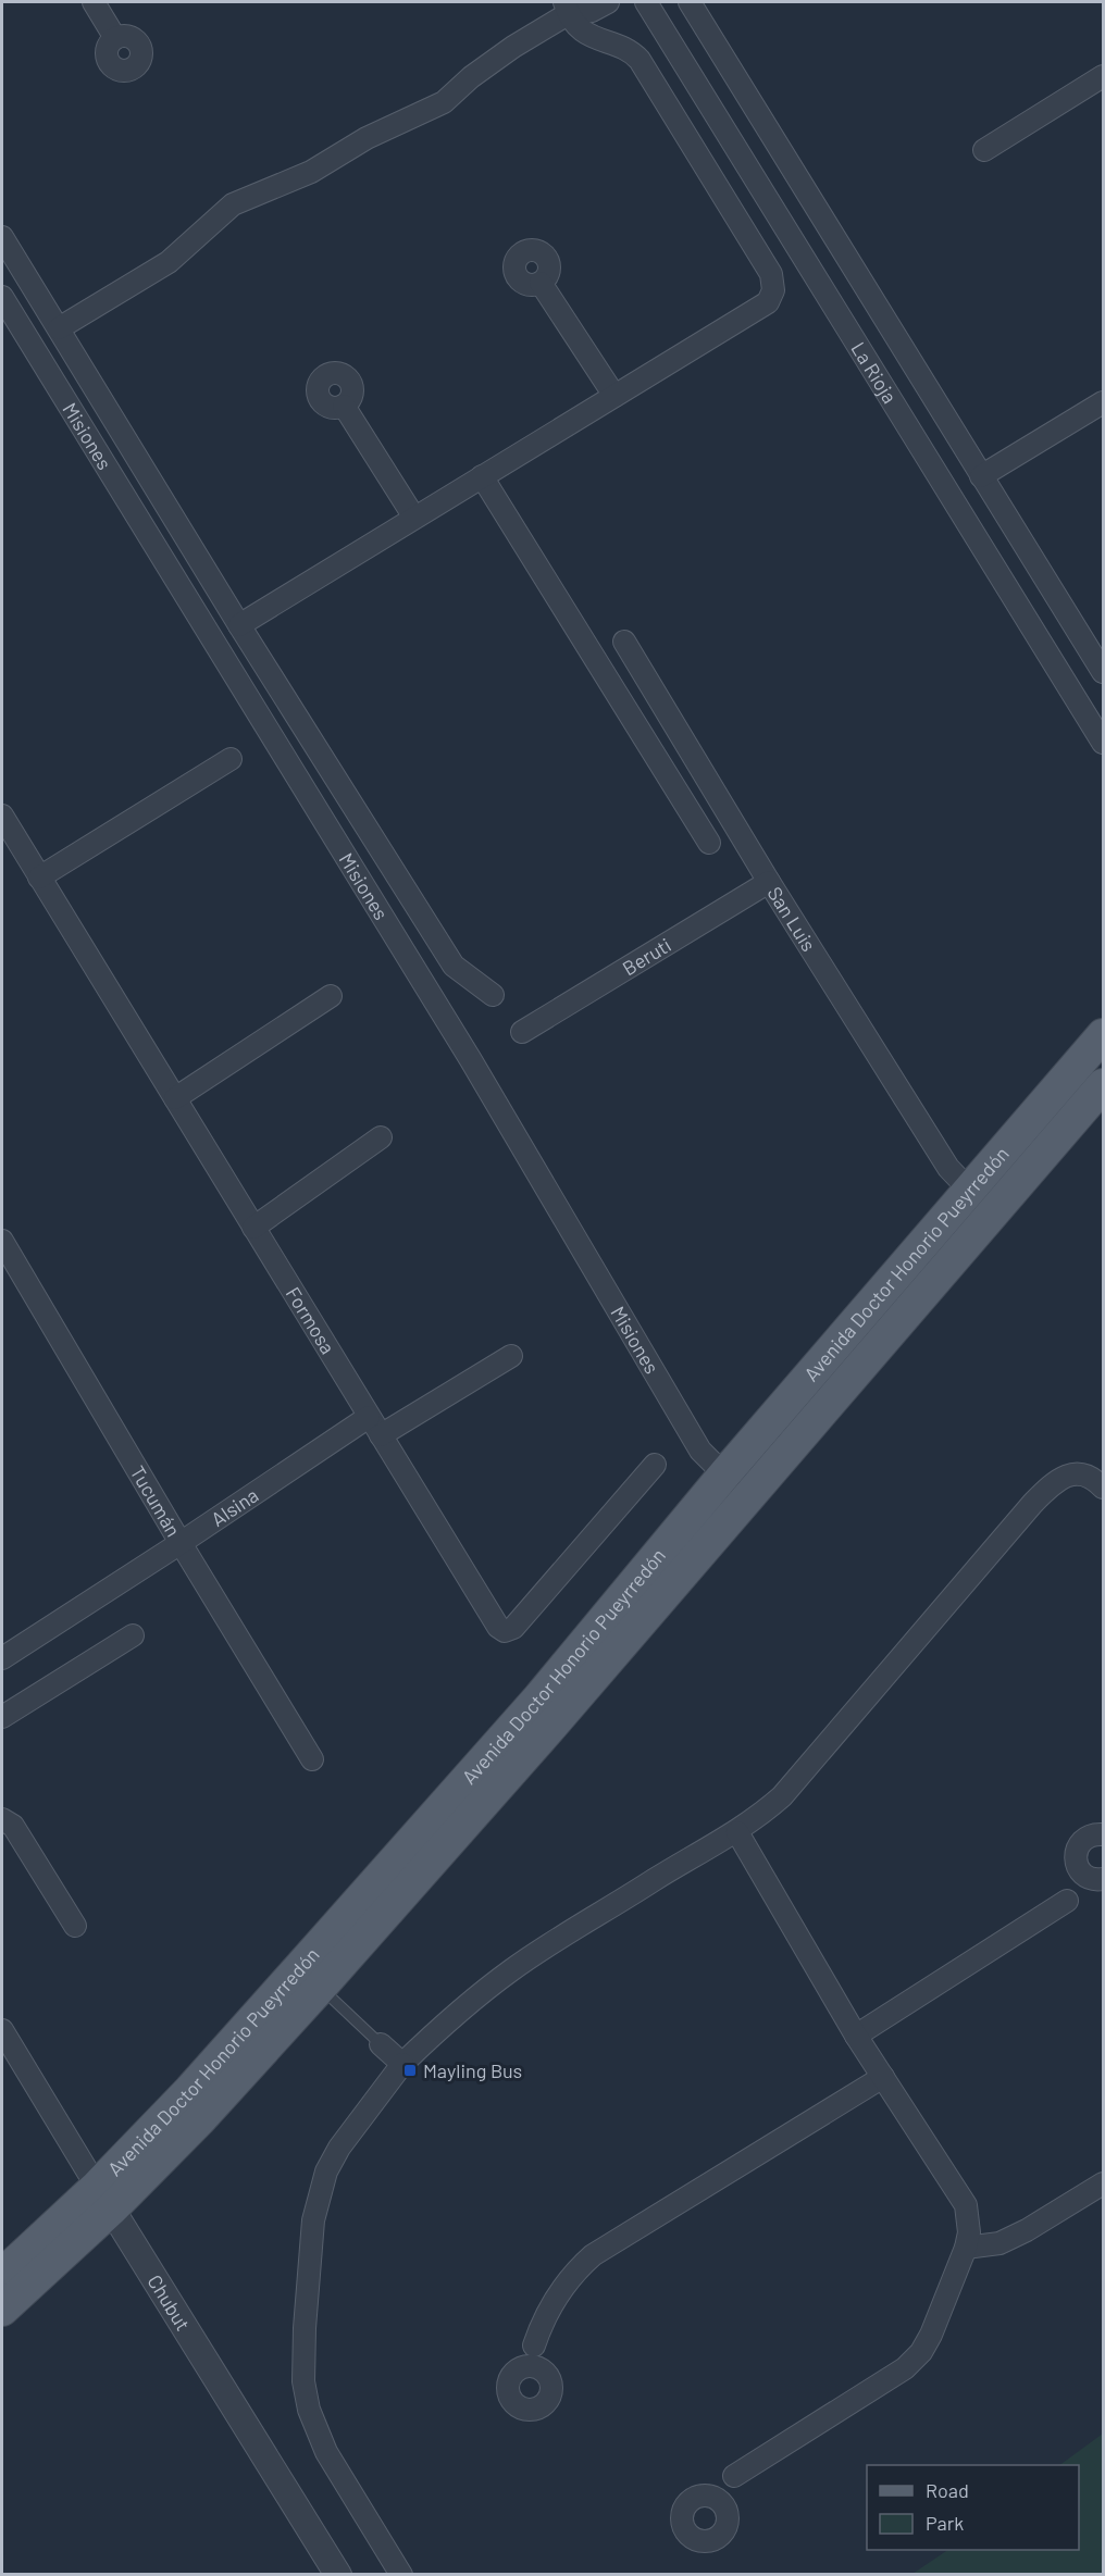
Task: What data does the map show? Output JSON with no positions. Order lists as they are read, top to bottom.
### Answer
{
  "streets": {
    "main road": ["Avenida Doctor Honorio Pueyrredón"],
    "street": [
      "La Rioja",
      "Misiones",
      "San Luis",
      "Beruti",
      "Formosa",
      "Tucumán",
      "Alsina",
      "Chubut"
    ]
  },
  "crossings": [
    ["Misiones", "Avenida Doctor Honorio Pueyrredón"],
    ["San Luis", "Beruti"],
    ["San Luis", "Avenida Doctor Honorio Pueyrredón"],
    ["Avenida Doctor Honorio Pueyrredón", "Chubut"],
    ["Formosa", "Alsina"],
    ["Tucumán", "Alsina"]
  ],
  "places": {
    "transit": ["Mayling Bus"]
  },
  "legend": ["Road", "Park"]
}
